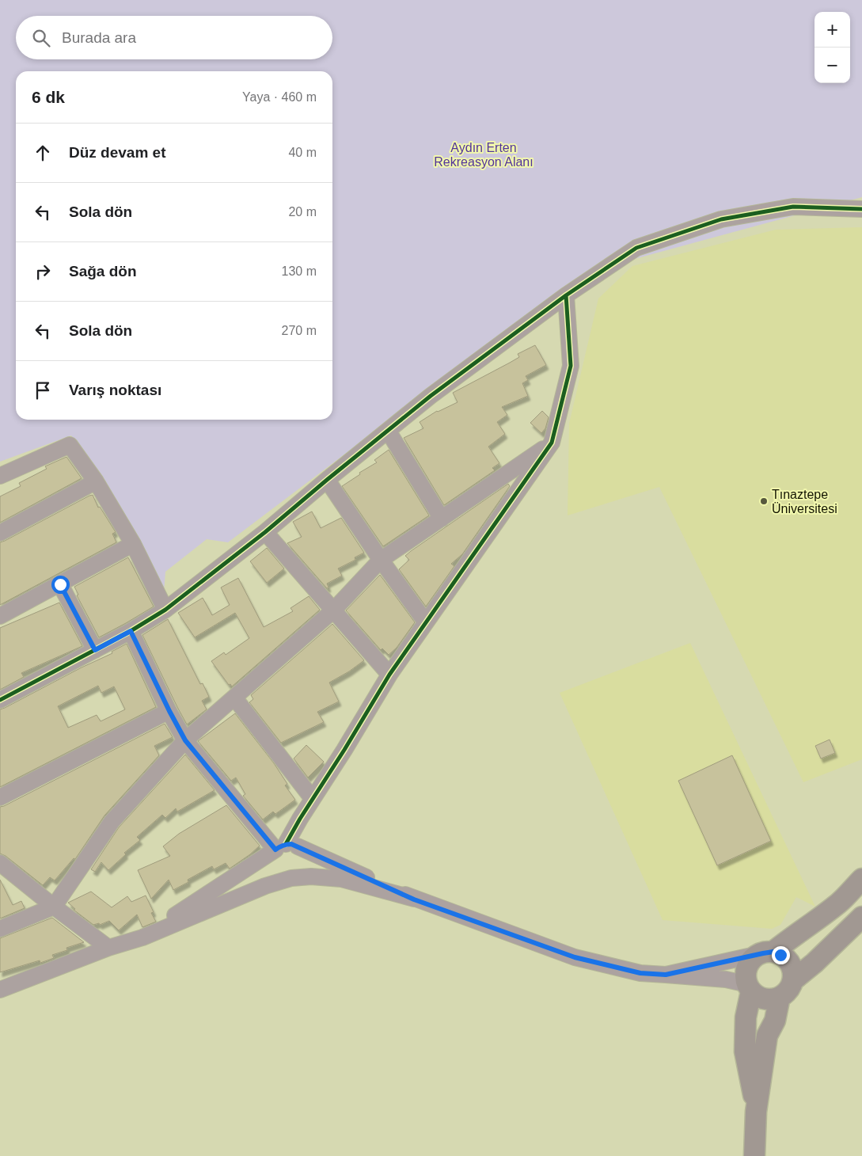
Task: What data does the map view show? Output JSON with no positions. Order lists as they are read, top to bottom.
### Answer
{
  "parks": ["Aydın Erten Rekreasyon Alanı"],
  "places": ["Tınaztepe Üniversitesi"],
  "page": {
    "map_buttons": ["+", "−"],
    "search": "Burada ara",
    "heading": ["6 dk", "Yaya · 460 m"],
    "list": [
      ["Düz devam et", "40 m"],
      ["Sola dön", "20 m"],
      ["Sağa dön", "130 m"],
      ["Sola dön", "270 m"],
      "Varış noktası"
    ]
  }
}
